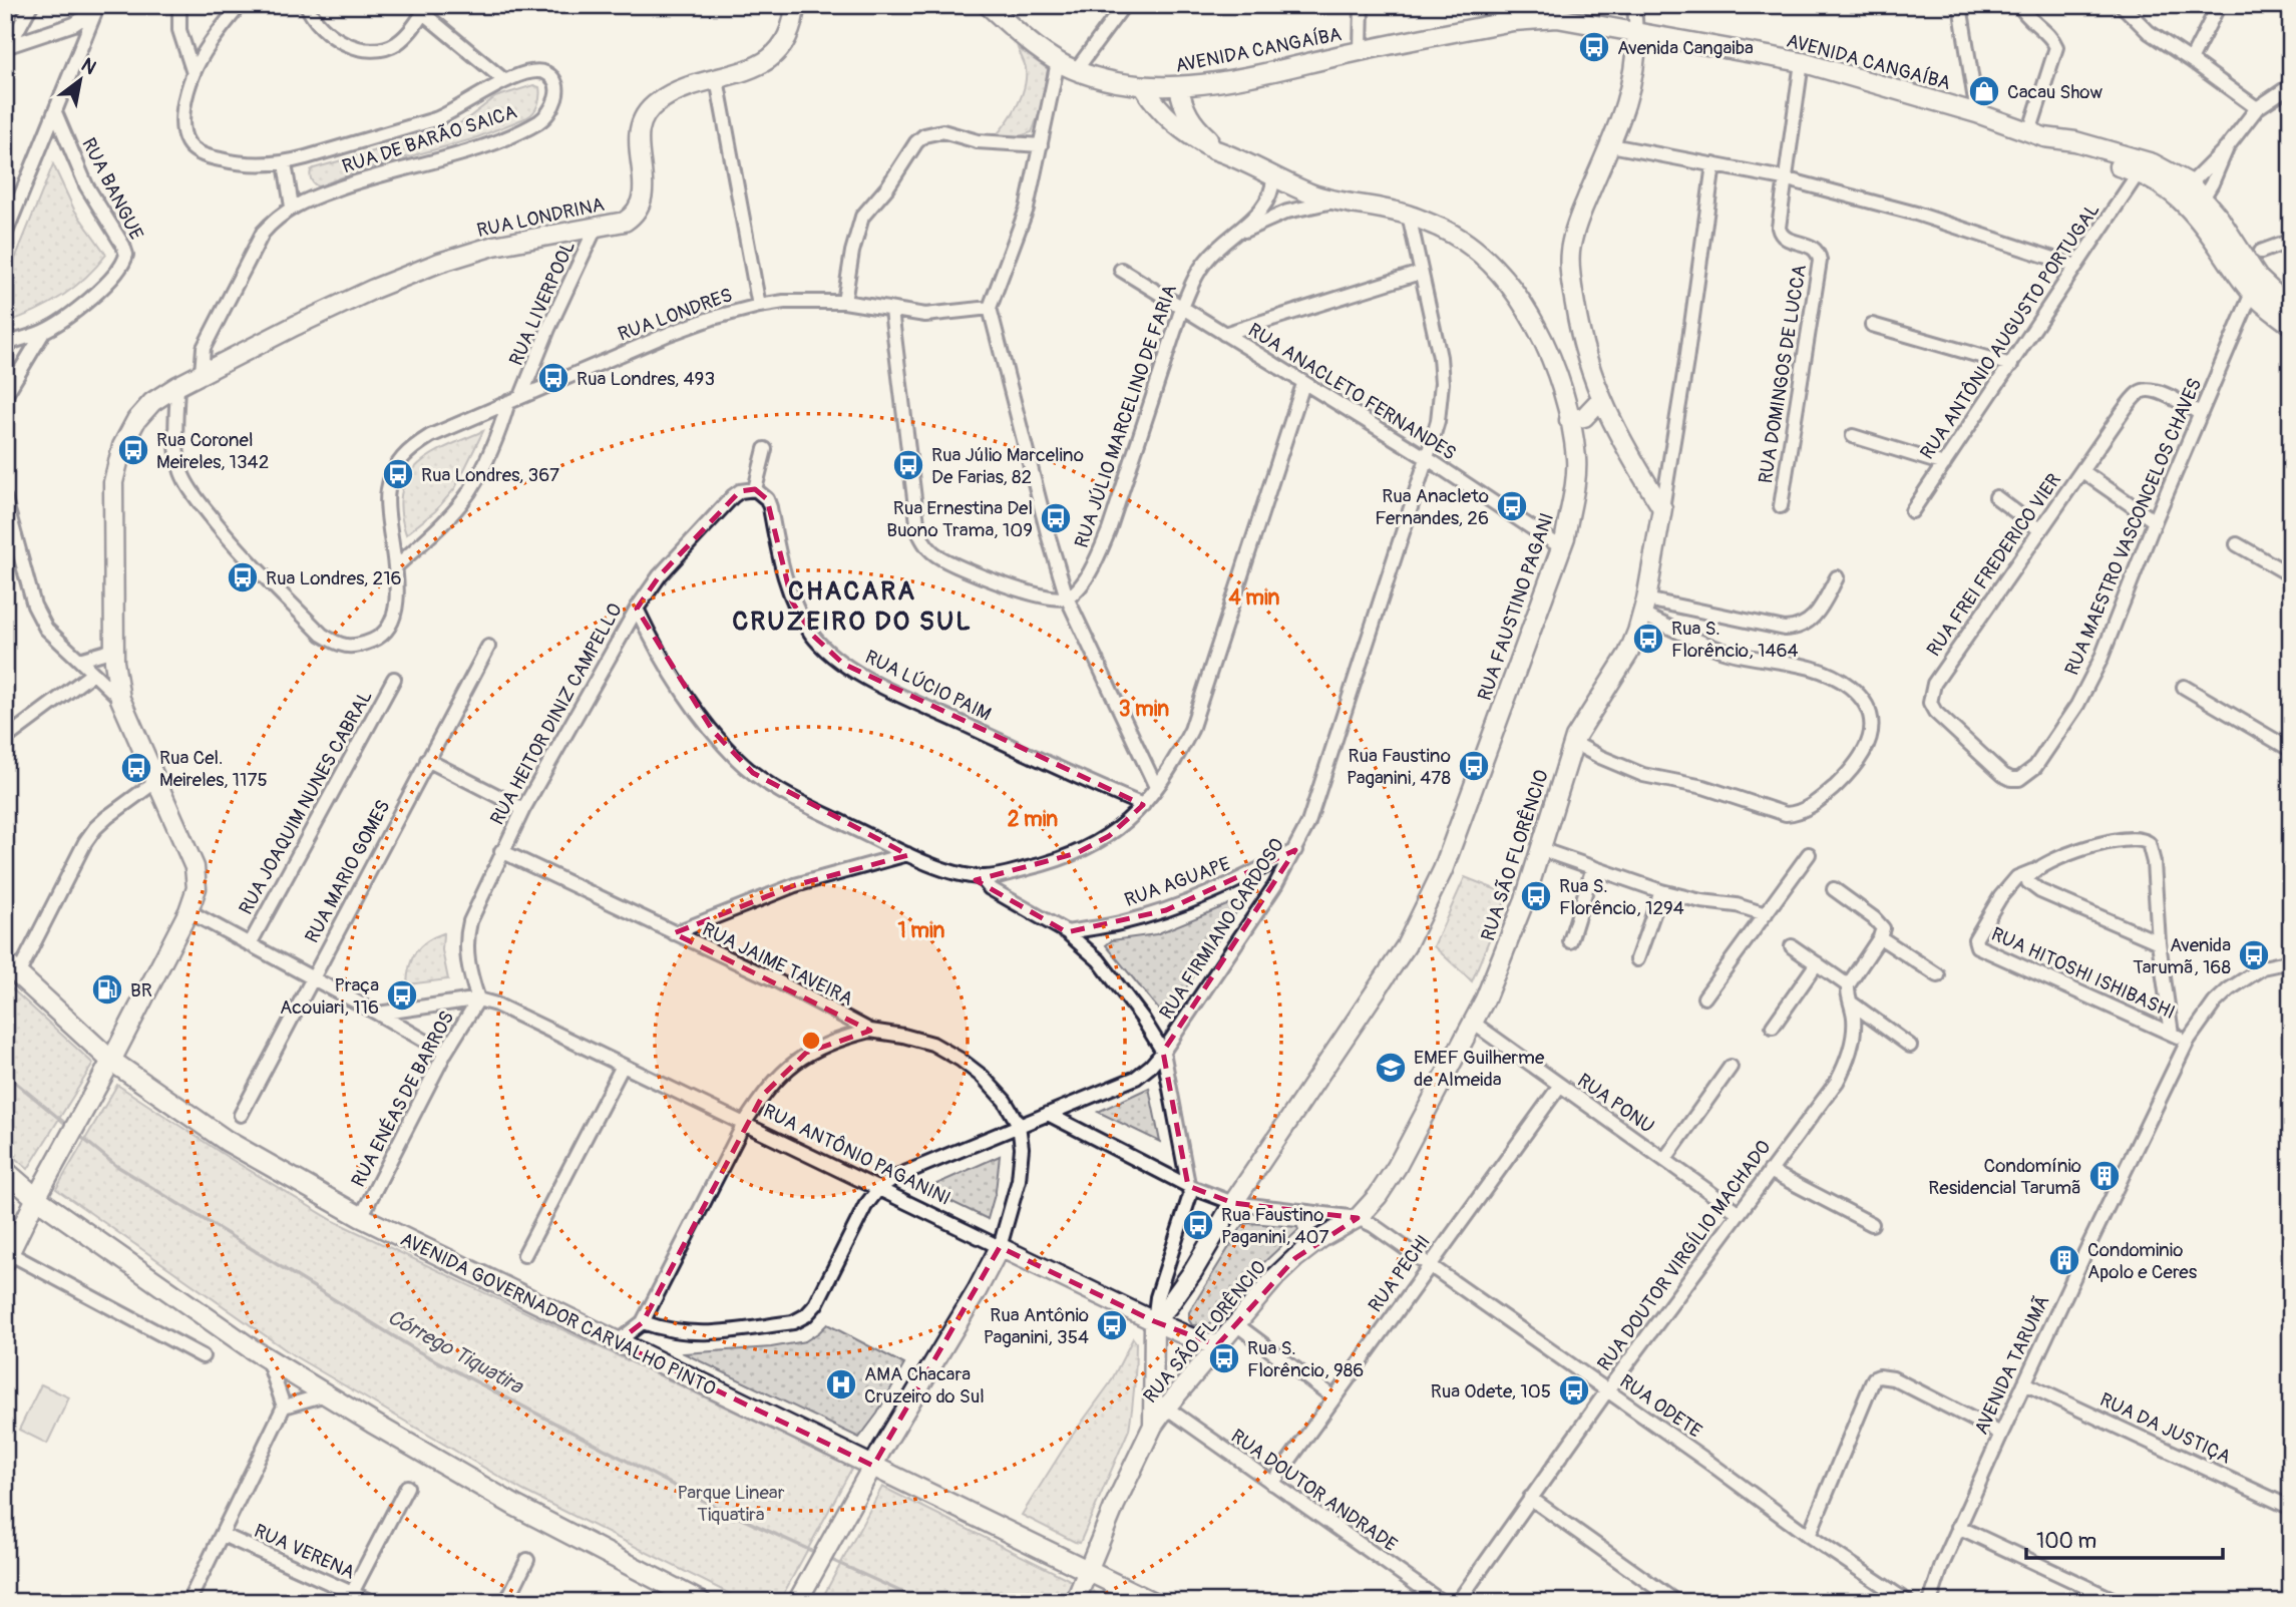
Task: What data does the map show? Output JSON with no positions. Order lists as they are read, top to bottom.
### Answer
{
  "streets": {
    "main road": ["AVENIDA GOVERNADOR CARVALHO PINTO"],
    "street": [
      "AVENIDA CANGAÍBA",
      "RUA DE BARÃO SAICA",
      "RUA BANGUE",
      "RUA LONDRINA",
      "RUA LIVERPOOL",
      "RUA LONDRES",
      "RUA ANTÔNIO AUGUSTO PORTUGAL",
      "RUA DOMINGOS DE LUCCA",
      "RUA ANACLETO FERNANDES",
      "RUA JÚLIO MARCELINO DE FARIA",
      "RUA MAESTRO VASCONCELOS CHAVES",
      "RUA FREI FREDERICO VIER",
      "RUA FAUSTINO PAGANI",
      "RUA LÚCIO PAIM",
      "RUA HEITOR DINIZ CAMPELLO",
      "RUA JOAQUIM NUNES CABRAL",
      "RUA SÃO FLORÊNCIO",
      "RUA MARIO GOMES",
      "RUA AGUAPE",
      "RUA FIRMIANO CARDOSO",
      "RUA JAIME TAVEIRA",
      "RUA HITOSHI ISHIBASHI",
      "RUA ENÉAS DE BARROS",
      "RUA PONU",
      "RUA ANTÔNIO PAGANINI",
      "RUA DOUTOR VIRGÍLIO MACHADO",
      "RUA PECHI",
      "AVENIDA TARUMÃ",
      "RUA ODETE",
      "RUA DA JUSTIÇA",
      "RUA DOUTOR ANDRADE",
      "RUA VERENA"
    ]
  },
  "crossings": [
    ["AVENIDA CANGAÍBA", "RUA ANTÔNIO AUGUSTO PORTUGAL"],
    ["AVENIDA CANGAÍBA", "RUA DOMINGOS DE LUCCA"],
    ["AVENIDA CANGAÍBA", "RUA MAESTRO VASCONCELOS CHAVES"],
    ["AVENIDA CANGAÍBA", "RUA FAUSTINO PAGANI"],
    ["RUA LONDRINA", "RUA LIVERPOOL"],
    ["RUA LONDRINA", "RUA LONDRES"],
    ["RUA LONDRINA", "AVENIDA GOVERNADOR CARVALHO PINTO"],
    ["RUA LIVERPOOL", "RUA LONDRES"],
    ["RUA ANACLETO FERNANDES", "RUA JÚLIO MARCELINO DE FARIA"],
    ["RUA ANACLETO FERNANDES", "RUA FAUSTINO PAGANI"],
    ["RUA ANACLETO FERNANDES", "RUA FIRMIANO CARDOSO"],
    ["RUA JÚLIO MARCELINO DE FARIA", "RUA FAUSTINO PAGANI"],
    ["RUA MAESTRO VASCONCELOS CHAVES", "RUA FREI FREDERICO VIER"],
    ["RUA FAUSTINO PAGANI", "RUA FIRMIANO CARDOSO"],
    ["RUA FAUSTINO PAGANI", "RUA ANTÔNIO PAGANINI"],
    ["RUA LÚCIO PAIM", "RUA HEITOR DINIZ CAMPELLO"],
    ["RUA HEITOR DINIZ CAMPELLO", "RUA JAIME TAVEIRA"],
    ["RUA HEITOR DINIZ CAMPELLO", "RUA ENÉAS DE BARROS"],
    ["RUA HEITOR DINIZ CAMPELLO", "RUA ANTÔNIO PAGANINI"],
    ["RUA SÃO FLORÊNCIO", "RUA PONU"],
    ["RUA SÃO FLORÊNCIO", "RUA ANTÔNIO PAGANINI"],
    ["RUA SÃO FLORÊNCIO", "AVENIDA GOVERNADOR CARVALHO PINTO"],
    ["RUA SÃO FLORÊNCIO", "RUA ODETE"],
    ["RUA SÃO FLORÊNCIO", "RUA DOUTOR ANDRADE"],
    ["RUA AGUAPE", "RUA FIRMIANO CARDOSO"],
    ["RUA FIRMIANO CARDOSO", "RUA JAIME TAVEIRA"],
    ["RUA FIRMIANO CARDOSO", "RUA ANTÔNIO PAGANINI"],
    ["RUA HITOSHI ISHIBASHI", "AVENIDA TARUMÃ"],
    ["RUA ENÉAS DE BARROS", "RUA ANTÔNIO PAGANINI"],
    ["RUA ENÉAS DE BARROS", "AVENIDA GOVERNADOR CARVALHO PINTO"],
    ["RUA PONU", "RUA DOUTOR VIRGÍLIO MACHADO"],
    ["RUA PONU", "RUA PECHI"],
    ["RUA DOUTOR VIRGÍLIO MACHADO", "RUA ODETE"],
    ["RUA PECHI", "RUA ODETE"],
    ["RUA PECHI", "RUA DOUTOR ANDRADE"],
    ["AVENIDA TARUMÃ", "RUA DA JUSTIÇA"]
  ],
  "districts": ["CHACARA CRUZEIRO DO SUL"],
  "water": ["Córrego Tiquatira"],
  "parks": ["Parque Linear Tiquatira"],
  "places": {
    "bus stop": [
      "Avenida Cangaiba",
      "Rua Londres, 493",
      "Rua Coronel Meireles, 1342",
      "Rua Júlio Marcelino De Farias, 82",
      "Rua Londres, 367",
      "Rua Anacleto Fernandes, 26",
      "Rua Ernestina Del Buono Trama, 109",
      "Rua Londres, 216",
      "Rua S. Florêncio, 1464",
      "Rua Faustino Paganini, 478",
      "Rua Cel. Meireles, 1175",
      "Rua S. Florêncio, 1294",
      "Avenida Tarumã, 168",
      "Praça Acouiari, 116",
      "Rua Faustino Paganini, 407",
      "Rua Antônio Paganini, 354",
      "Rua S. Florêncio, 986",
      "Rua Odete, 105"
    ],
    "shop": ["Cacau Show"],
    "fuel station": ["BR"],
    "school or university": ["EMEF Guilherme de Almeida"],
    "building": ["Condomínio Residencial Tarumã", "Condominio Apolo e Ceres"],
    "hospital": ["AMA Chacara Cruzeiro do Sul"]
  },
  "scale_bar": "100 m",
  "north": "top right",
  "rings": [
    "4 min",
    "3 min",
    "2 min",
    "1 min"
  ]
}
